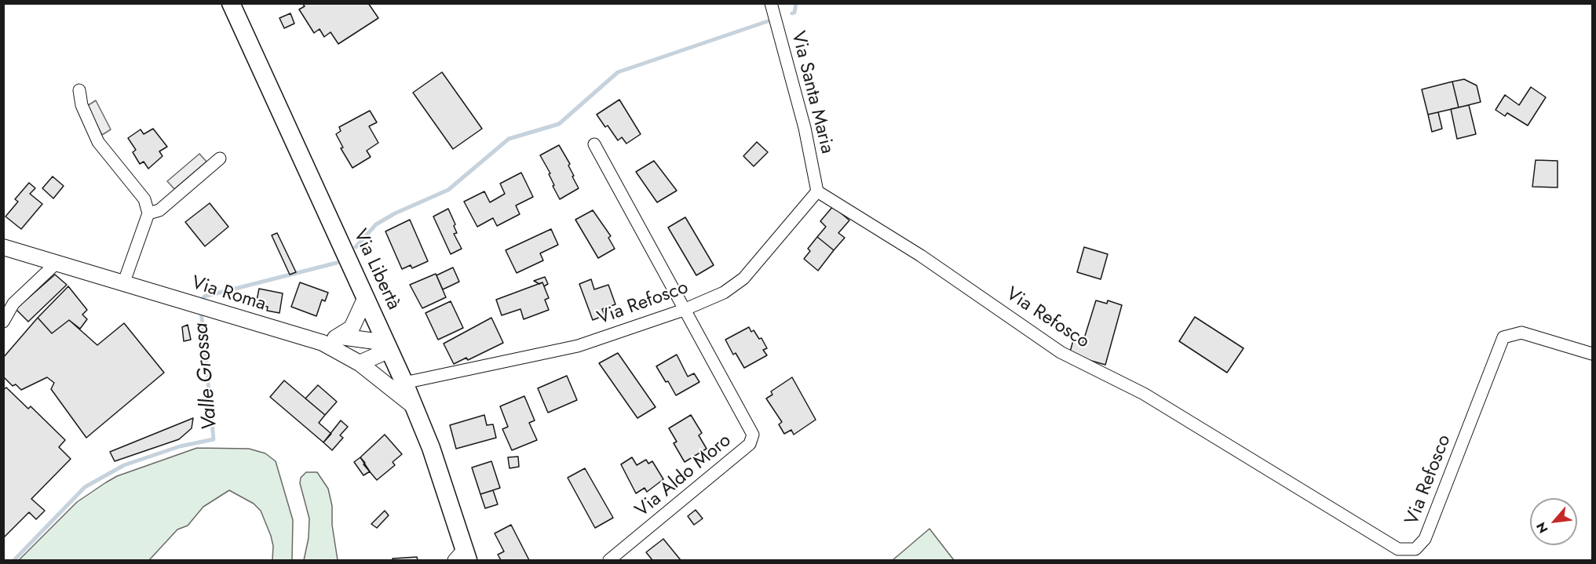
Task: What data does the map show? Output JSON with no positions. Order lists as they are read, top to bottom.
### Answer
{
  "streets": {
    "main road": ["Via Libertà"],
    "street": [
      "Via Santa Maria",
      "Via Roma",
      "Via Refosco",
      "Via Aldo Moro"
    ]
  },
  "crossings": [
    ["Via Santa Maria", "Via Refosco"],
    ["Via Libertà", "Via Roma"],
    ["Via Libertà", "Via Refosco"],
    ["Via Refosco", "Via Aldo Moro"]
  ],
  "water": ["Valle Grossa"],
  "north": "bottom left"
}
